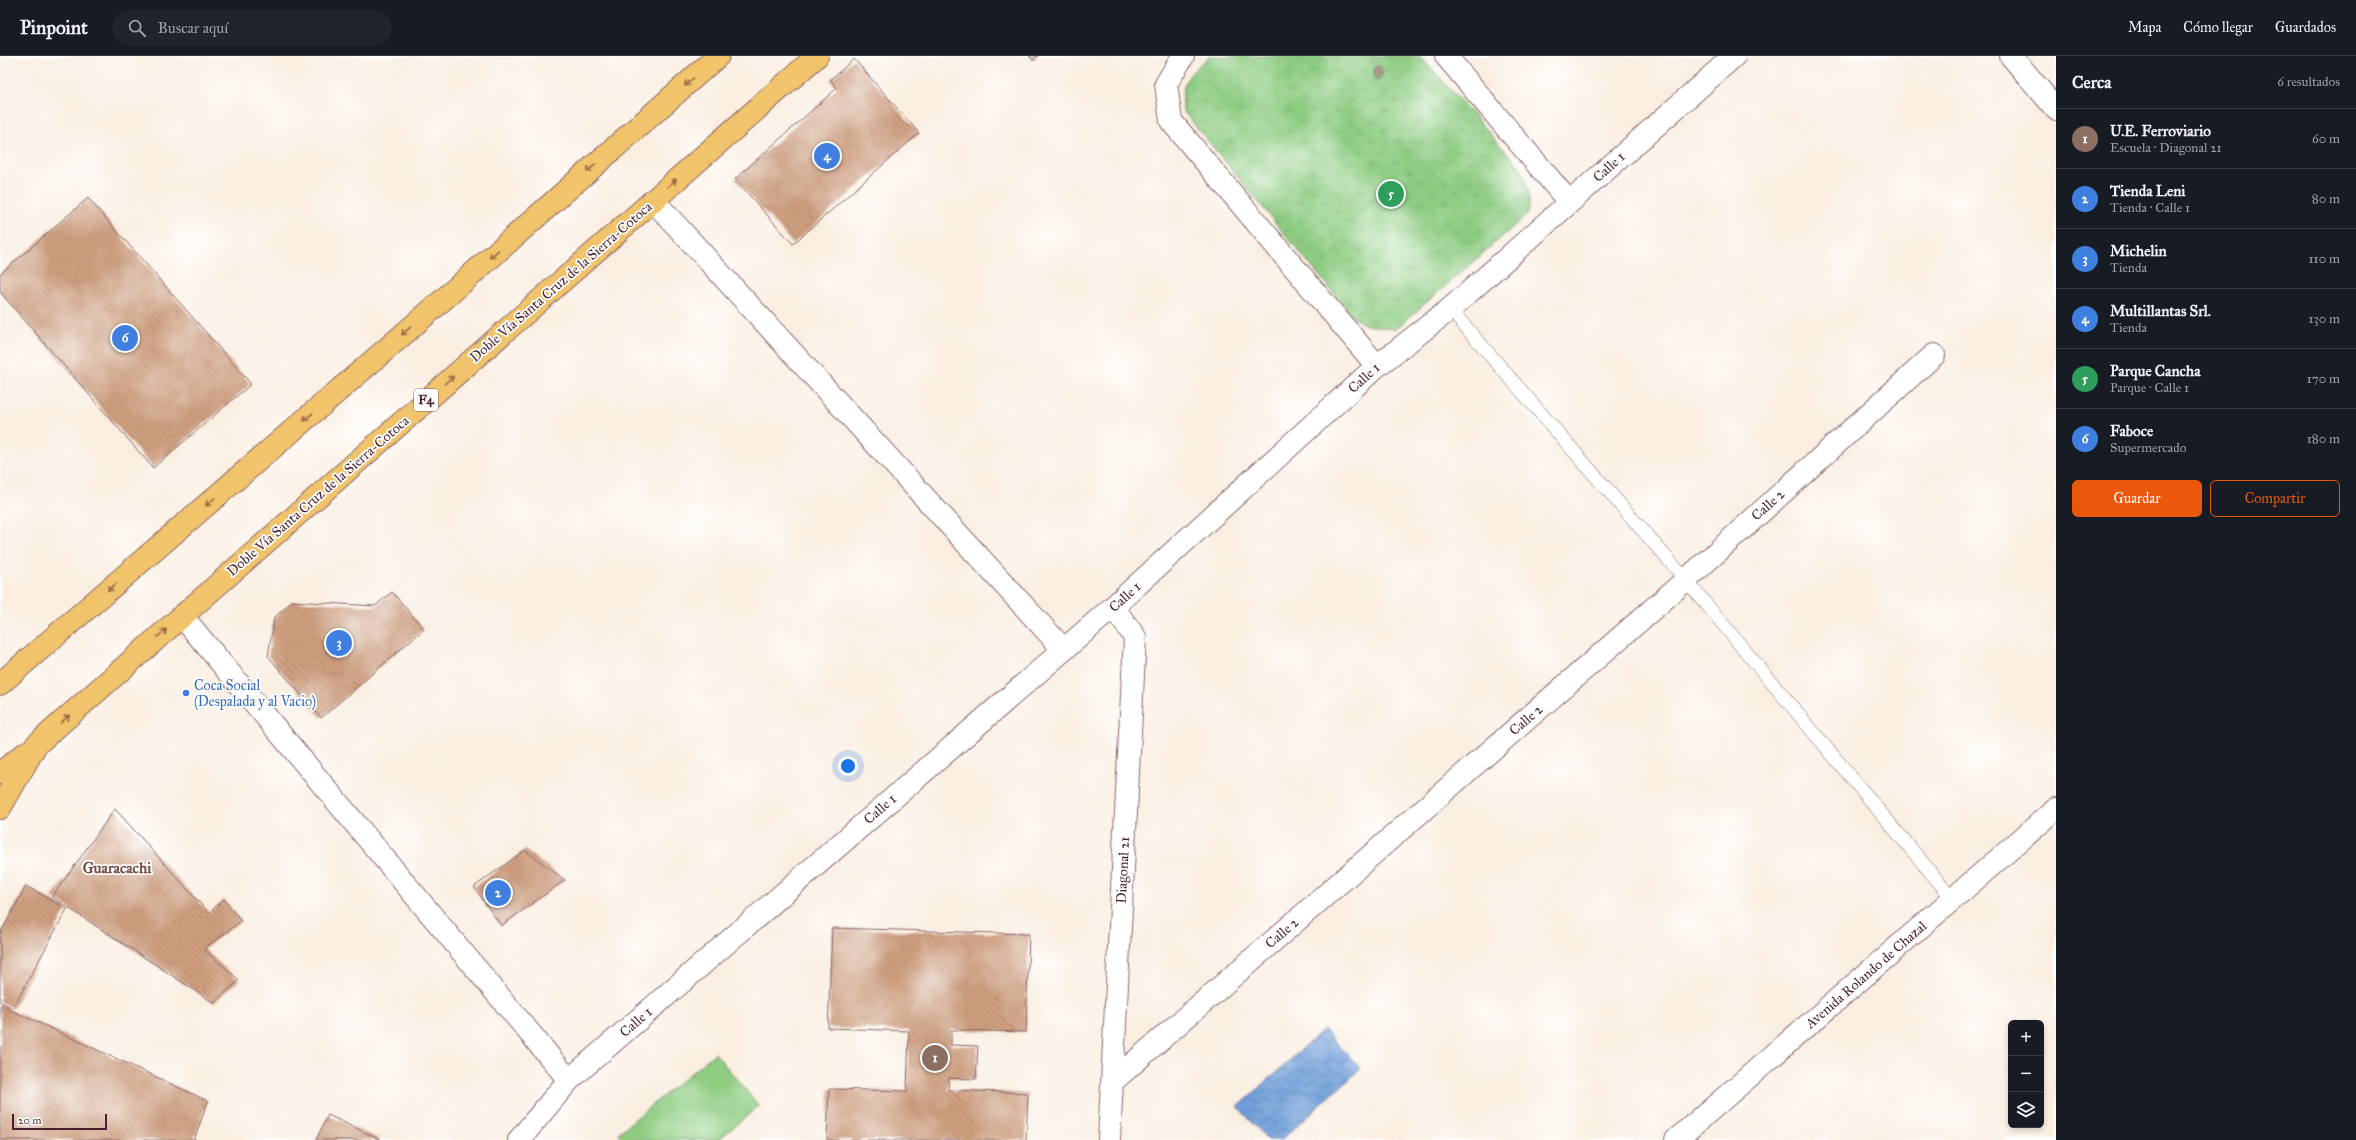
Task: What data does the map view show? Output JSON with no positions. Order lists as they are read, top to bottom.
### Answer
{
  "streets": {
    "highway": ["Doble Vía Santa Cruz de la Sierra-Cotoca", "F4"],
    "street": [
      "Calle 1",
      "Calle 2",
      "Diagonal 21",
      "Avenida Rolando de Chazal"
    ]
  },
  "crossings": [
    ["Calle 1", "Diagonal 21"],
    ["Calle 2", "Diagonal 21"]
  ],
  "districts": ["Guaracachi"],
  "places": ["Coca Social (Despalada y al Vacio)"],
  "scale_bar": "20 m",
  "page": {
    "header": "Pinpoint",
    "search": "Buscar aquí",
    "nav": ["Mapa", "Cómo llegar", "Guardados"],
    "heading": ["Cerca", "6 resultados"],
    "list": [
      {
        "mark": "1",
        "name": "U.E. Ferroviario",
        "note": "Escuela · Diagonal 21",
        "value": "60 m"
      },
      {
        "mark": "2",
        "name": "Tienda Leni",
        "note": "Tienda · Calle 1",
        "value": "80 m"
      },
      {
        "mark": "3",
        "name": "Michelin",
        "note": "Tienda",
        "value": "110 m"
      },
      {
        "mark": "4",
        "name": "Multillantas Srl.",
        "note": "Tienda",
        "value": "130 m"
      },
      {
        "mark": "5",
        "name": "Parque Cancha",
        "note": "Parque · Calle 1",
        "value": "170 m"
      },
      {
        "mark": "6",
        "name": "Faboce",
        "note": "Supermercado",
        "value": "180 m"
      }
    ],
    "pins": [
      "4",
      "5",
      "6",
      "3",
      "2",
      "1"
    ],
    "buttons": ["Guardar", "Compartir"],
    "map_buttons": ["+", "−"],
    "scale": "20 m"
  }
}
